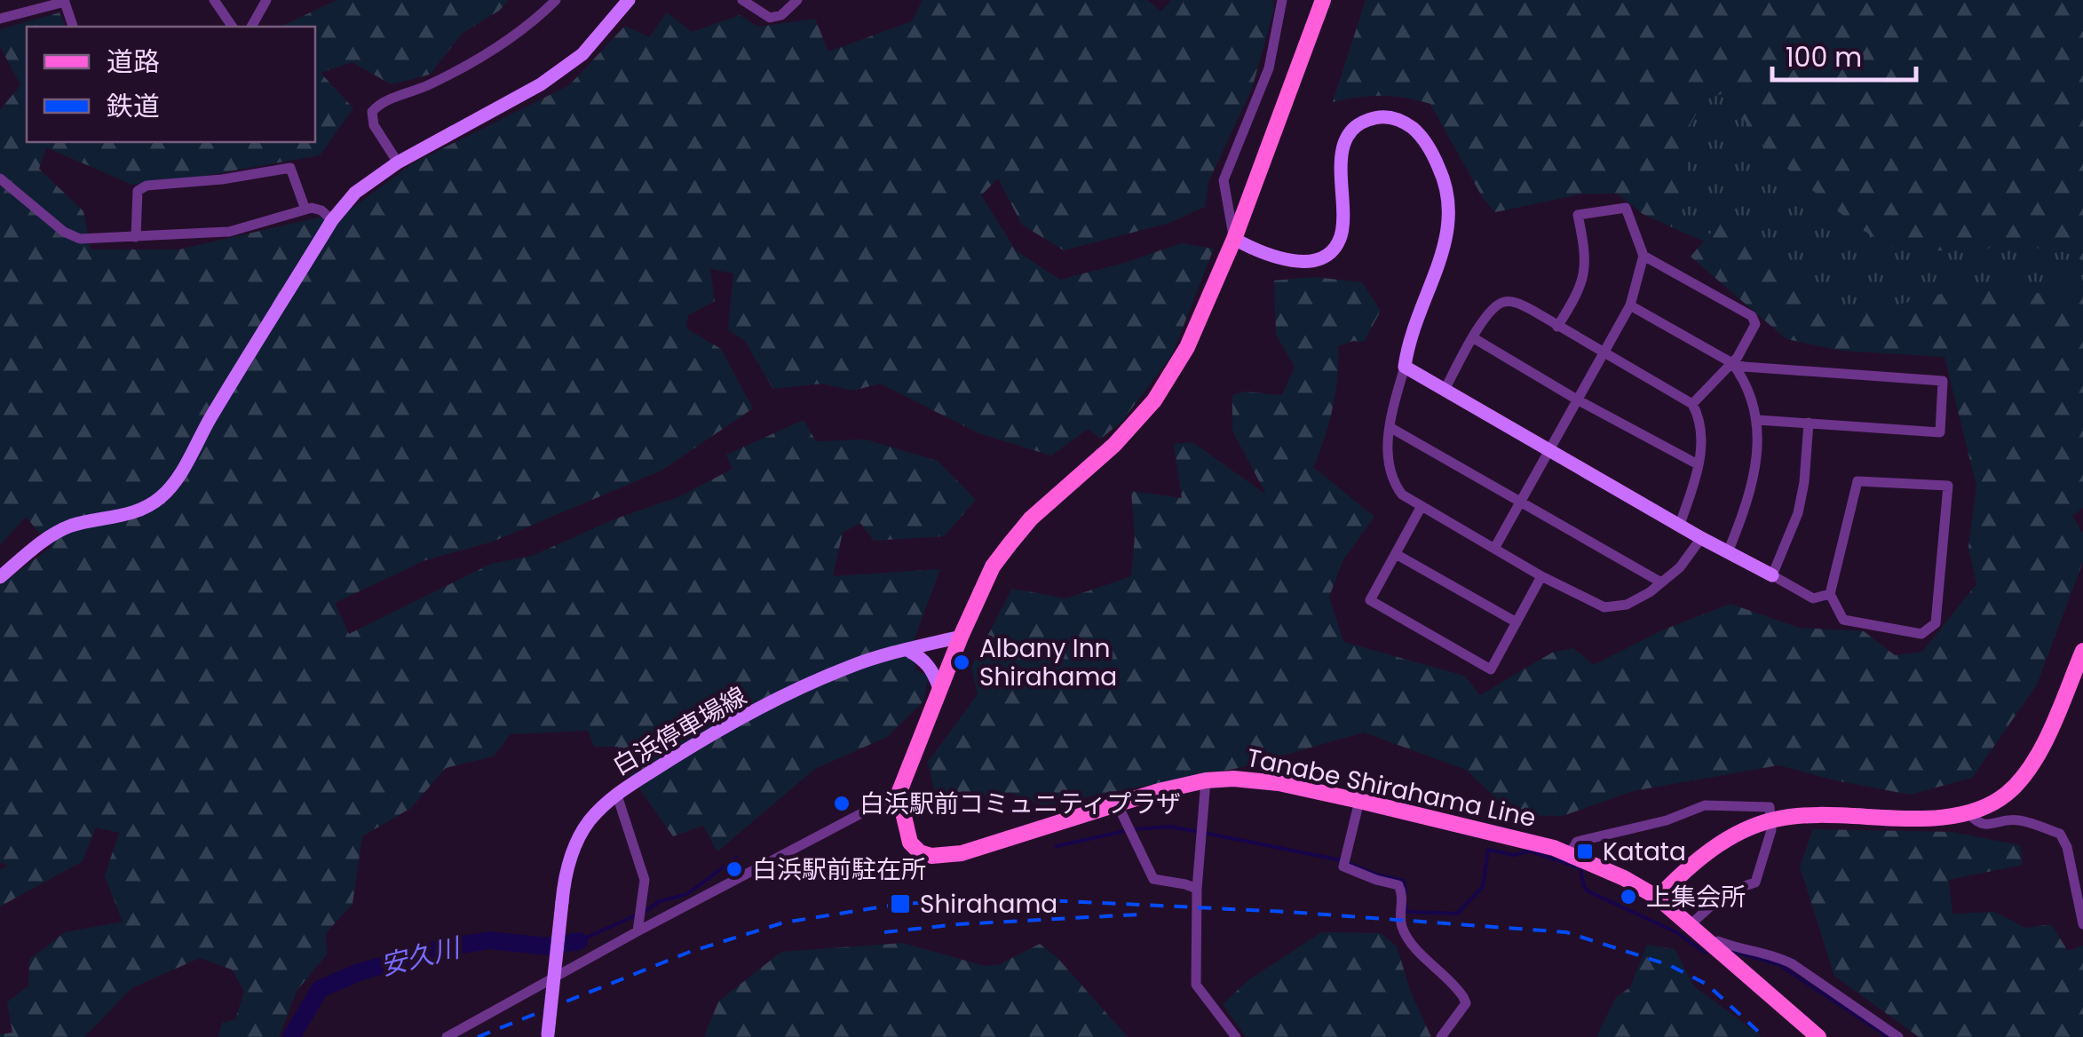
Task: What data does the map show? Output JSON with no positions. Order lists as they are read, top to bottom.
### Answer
{
  "streets": {
    "main road": ["Tanabe Shirahama Line"],
    "street": ["白浜停車場線"]
  },
  "water": ["安久川"],
  "places": {
    "other": [
      "Albany Inn Shirahama",
      "白浜駅前コミュニティプラザ",
      "白浜駅前駐在所",
      "上集会所"
    ],
    "transit": ["Katata", "Shirahama"]
  },
  "legend": ["道路", "鉄道"],
  "scale_bar": "100 m"
}
